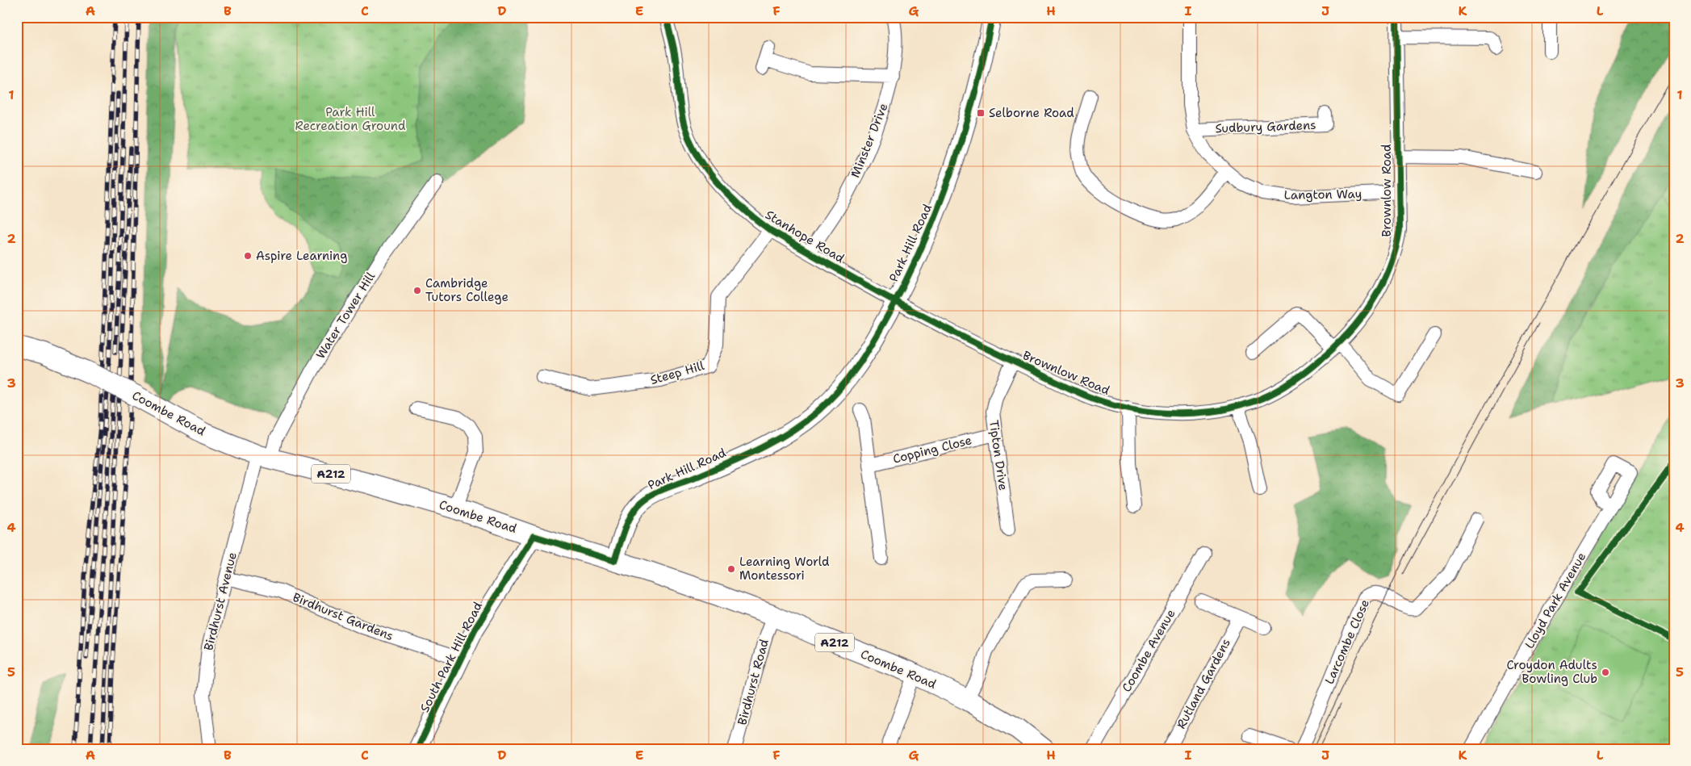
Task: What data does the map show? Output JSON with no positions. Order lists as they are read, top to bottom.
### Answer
{
  "streets": {
    "main road": [
      "Park Hill Road",
      "Coombe Road",
      "A212",
      "South Park Hill Road"
    ],
    "street": [
      "Sudbury Gardens",
      "Minster Drive",
      "Brownlow Road",
      "Langton Way",
      "Stanhope Road",
      "Water Tower Hill",
      "Steep Hill",
      "Copping Close",
      "Tipton Drive",
      "Lloyd Park Avenue",
      "Birdhurst Avenue",
      "Birdhurst Gardens",
      "Larcombe Close",
      "Coombe Avenue",
      "Birdhurst Road",
      "Rutland Gardens"
    ]
  },
  "crossings": [
    ["Sudbury Gardens", "Langton Way"],
    ["Minster Drive", "Stanhope Road"],
    ["Brownlow Road", "Langton Way"],
    ["Brownlow Road", "Stanhope Road"],
    ["Brownlow Road", "Park Hill Road"],
    ["Brownlow Road", "Tipton Drive"],
    ["Stanhope Road", "Park Hill Road"],
    ["Stanhope Road", "Steep Hill"],
    ["Park Hill Road", "Coombe Road"],
    ["Water Tower Hill", "Coombe Road"],
    ["Water Tower Hill", "Birdhurst Avenue"],
    ["Coombe Road", "Birdhurst Avenue"],
    ["Coombe Road", "South Park Hill Road"],
    ["Coombe Road", "Birdhurst Road"],
    ["Copping Close", "Tipton Drive"],
    ["Birdhurst Avenue", "Birdhurst Gardens"],
    ["Birdhurst Gardens", "South Park Hill Road"]
  ],
  "parks": ["Park Hill Recreation Ground"],
  "places": {
    "transit": ["Selborne Road"],
    "other": [
      "Aspire Learning",
      "Cambridge Tutors College",
      "Learning World Montessori",
      "Croydon Adults Bowling Club"
    ]
  },
  "grid": {
    "columns": [
      "A",
      "B",
      "C",
      "D",
      "E",
      "F",
      "G",
      "H",
      "I",
      "J",
      "K",
      "L"
    ],
    "rows": [
      "1",
      "2",
      "3",
      "4",
      "5"
    ]
  }
}
